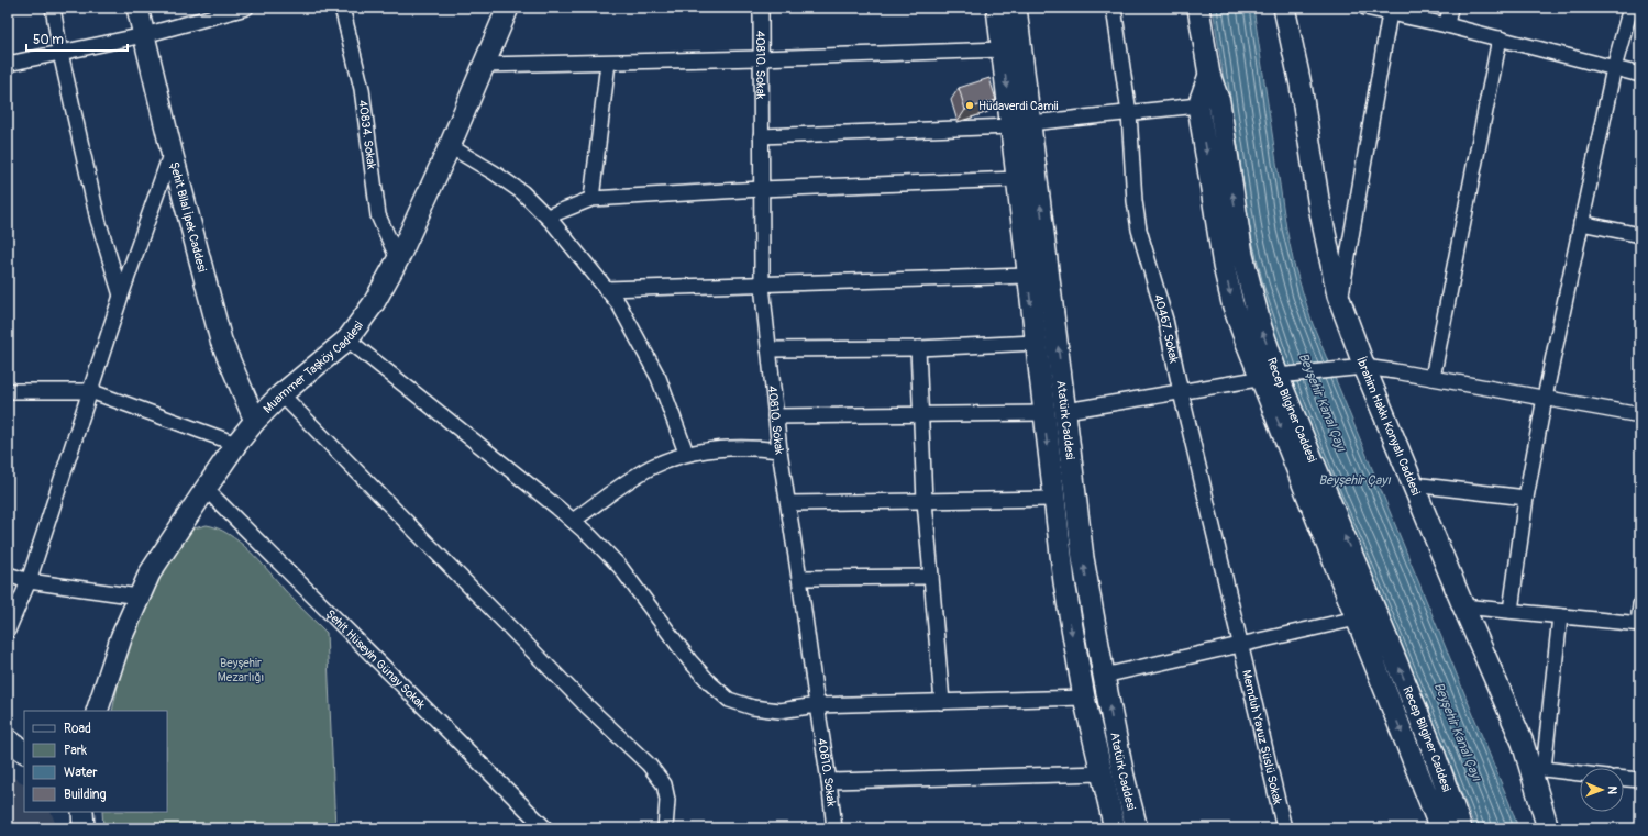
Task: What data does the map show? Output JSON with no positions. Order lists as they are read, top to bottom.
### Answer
{
  "streets": {
    "street": [
      "40810. Sokak",
      "40834. Sokak",
      "Şehit Bilal İpek Caddesi",
      "40467. Sokak",
      "Muammer Taşköy Caddesi",
      "Recep Bilginer Caddesi",
      "Atatürk Caddesi",
      "İbrahim Hakkı Konyalı Caddesi",
      "Şehit Hüseyin Günay Sokak",
      "Memduh Yavuz Süslü Sokak"
    ]
  },
  "crossings": [
    ["40834. Sokak", "Muammer Taşköy Caddesi"],
    ["Şehit Bilal İpek Caddesi", "Muammer Taşköy Caddesi"],
    ["40467. Sokak", "Memduh Yavuz Süslü Sokak"],
    ["Muammer Taşköy Caddesi", "Şehit Hüseyin Günay Sokak"]
  ],
  "water": ["Beyşehir Kanal Çayı", "Beyşehir Çayı"],
  "parks": ["Beyşehir Mezarlığı"],
  "places": ["Hüdaverdi Camii"],
  "legend": [
    "Road",
    "Park",
    "Water",
    "Building"
  ],
  "scale_bar": "50 m",
  "north": "right"
}
